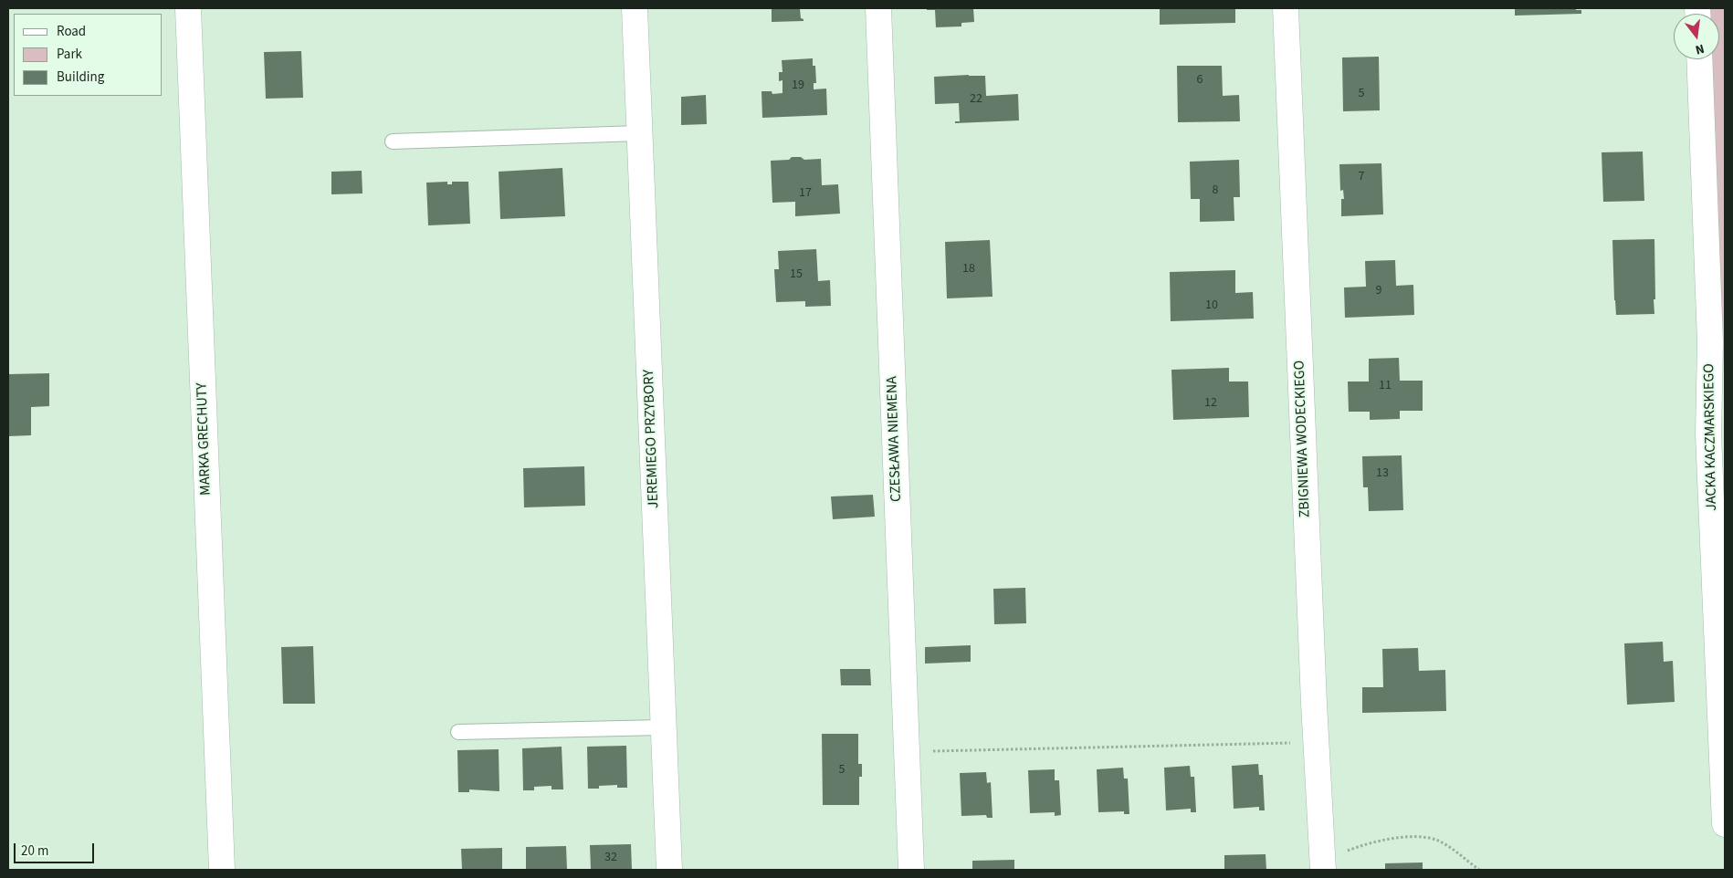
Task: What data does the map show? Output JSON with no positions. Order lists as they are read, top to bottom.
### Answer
{
  "streets": {
    "street": [
      "JACKA KACZMARSKIEGO",
      "MARKA GRECHUTY",
      "JEREMIEGO PRZYBORY",
      "CZESŁAWA NIEMENA",
      "ZBIGNIEWA WODECKIEGO"
    ]
  },
  "house_numbers": [
    "6",
    "19",
    "5",
    "22",
    "7",
    "8",
    "17",
    "18",
    "15",
    "9",
    "10",
    "11",
    "12",
    "13",
    "5",
    "32"
  ],
  "legend": ["Road", "Park", "Building"],
  "scale_bar": "20 m",
  "north": "bottom"
}
